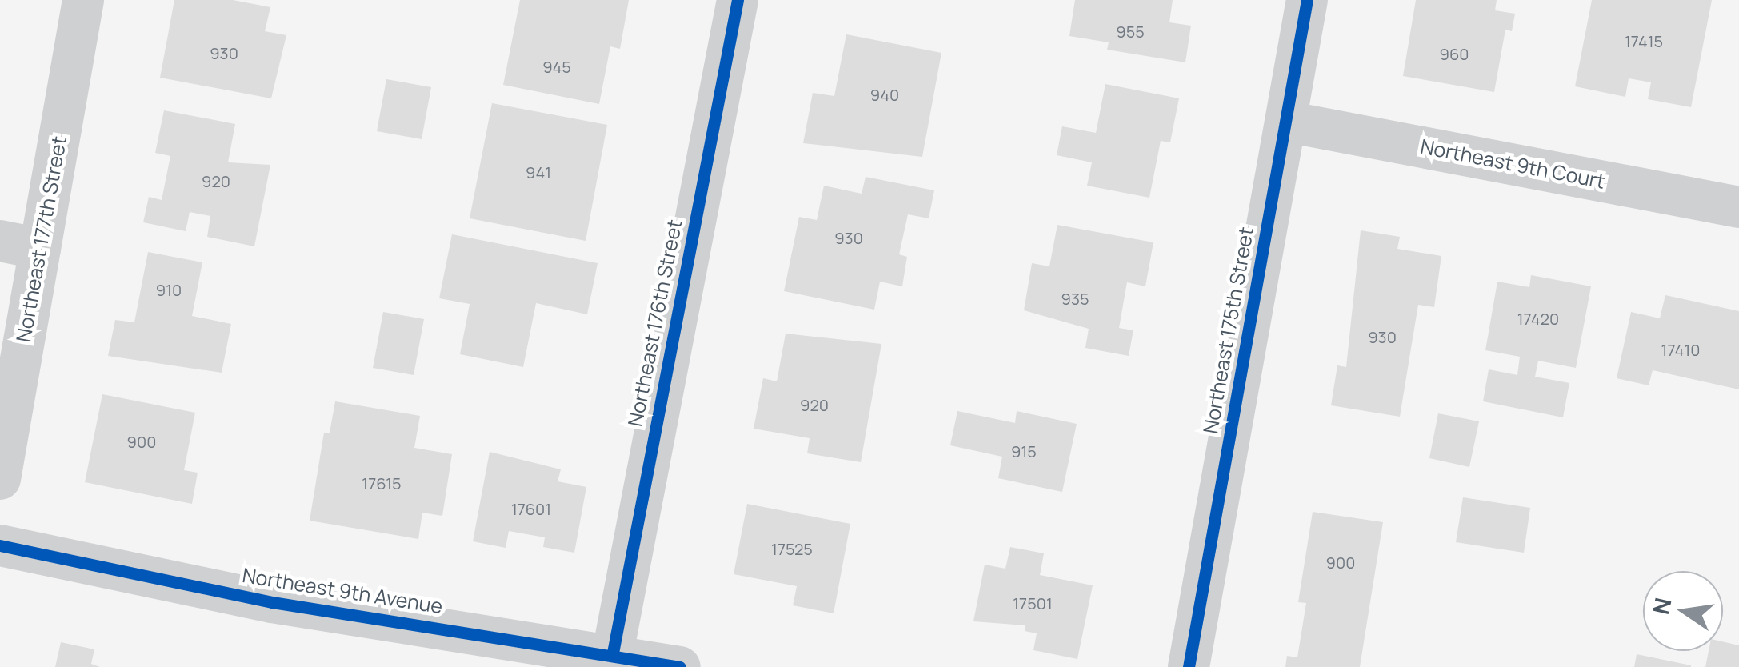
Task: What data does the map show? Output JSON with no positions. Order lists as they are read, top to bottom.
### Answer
{
  "streets": {
    "street": [
      "Northeast 9th Court",
      "Northeast 177th Street",
      "Northeast 176th Street",
      "Northeast 175th Street",
      "Northeast 9th Avenue"
    ]
  },
  "crossings": [
    ["Northeast 9th Court", "Northeast 175th Street"],
    ["Northeast 176th Street", "Northeast 9th Avenue"]
  ],
  "house_numbers": [
    "955",
    "17415",
    "930",
    "960",
    "945",
    "940",
    "941",
    "920",
    "930",
    "910",
    "935",
    "17420",
    "930",
    "17410",
    "920",
    "900",
    "915",
    "17615",
    "17601",
    "17525",
    "900",
    "17501"
  ],
  "north": "left"
}
